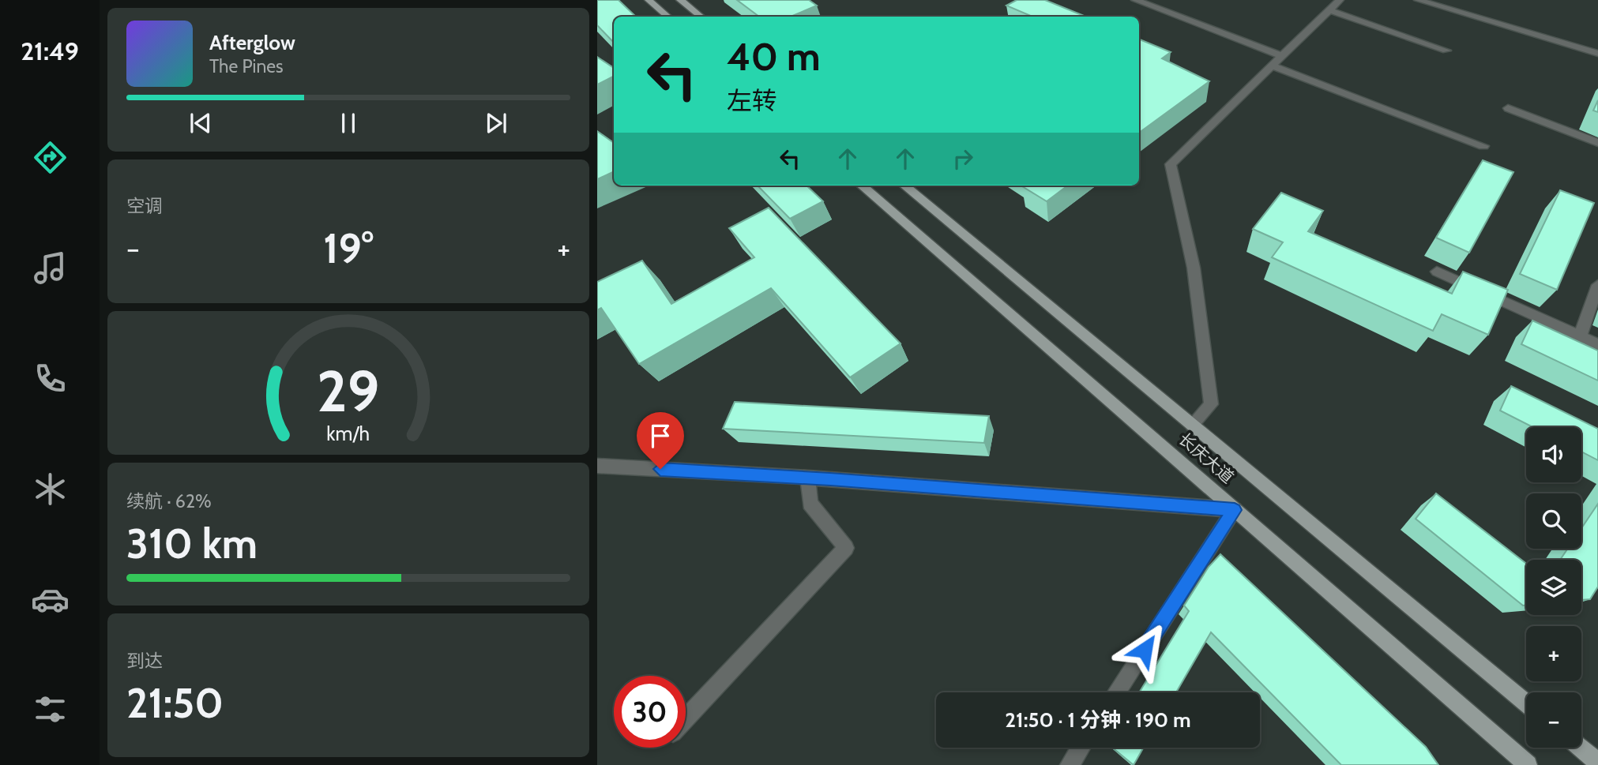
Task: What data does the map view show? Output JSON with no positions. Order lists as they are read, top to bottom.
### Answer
{
  "streets": {
    "main road": ["长庆大道"]
  },
  "page": {
    "tabs": "21:49",
    "turn": ["40 m", "左转"],
    "song": ["Afterglow", "The Pines"],
    "tile": [
      "空调",
      ["续航 · 62%", "310 km"],
      ["到达", "21:50"]
    ],
    "heat": ["−", "19°", "+"],
    "map_buttons": ["+", "−"],
    "limit": "30",
    "trip": "21:50 · 1 分钟 · 190 m",
    "gauge": ["29", "km/h"]
  }
}
